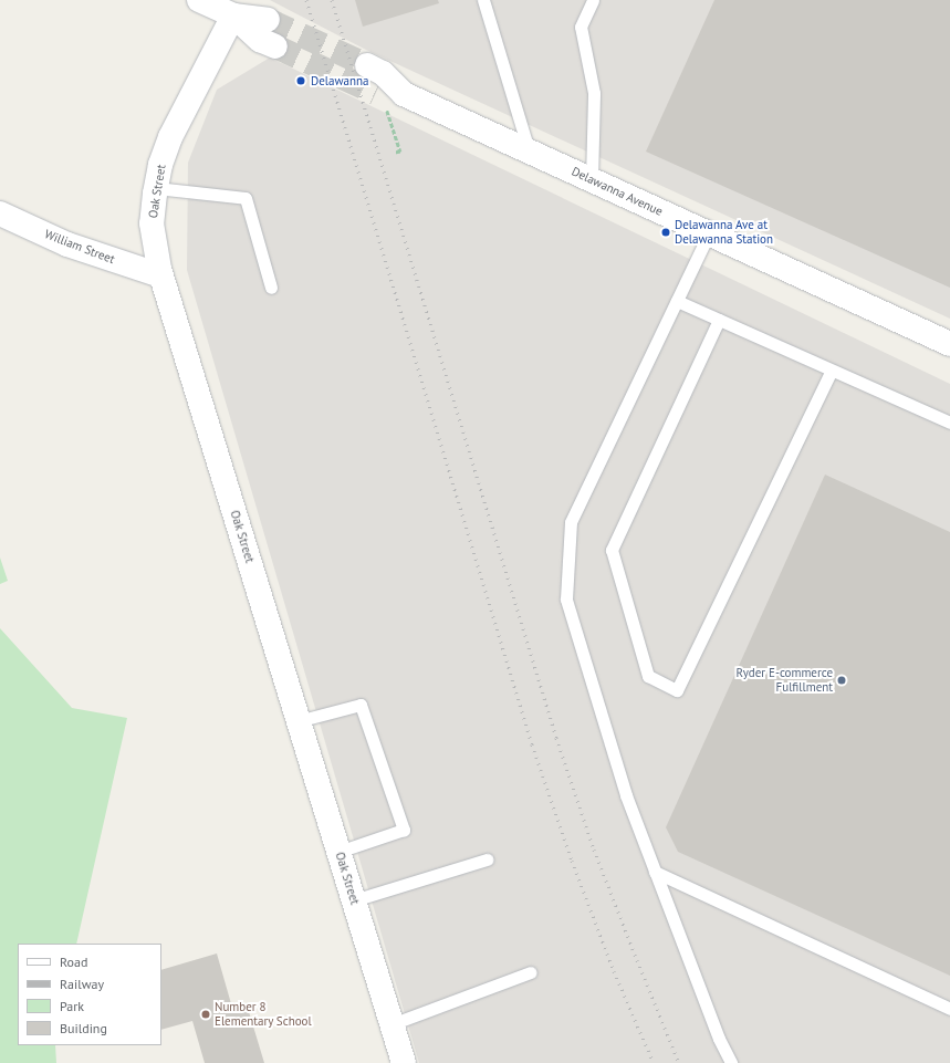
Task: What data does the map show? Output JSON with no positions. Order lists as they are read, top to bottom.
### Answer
{
  "streets": {
    "street": ["Oak Street", "Delawanna Avenue", "William Street"]
  },
  "crossings": [
    ["Oak Street", "William Street"]
  ],
  "places": [
    "Delawanna",
    "Delawanna Ave at Delawanna Station",
    "Ryder E-commerce Fulfillment",
    "Number 8 Elementary School"
  ],
  "legend": [
    "Road",
    "Railway",
    "Park",
    "Building"
  ]
}
